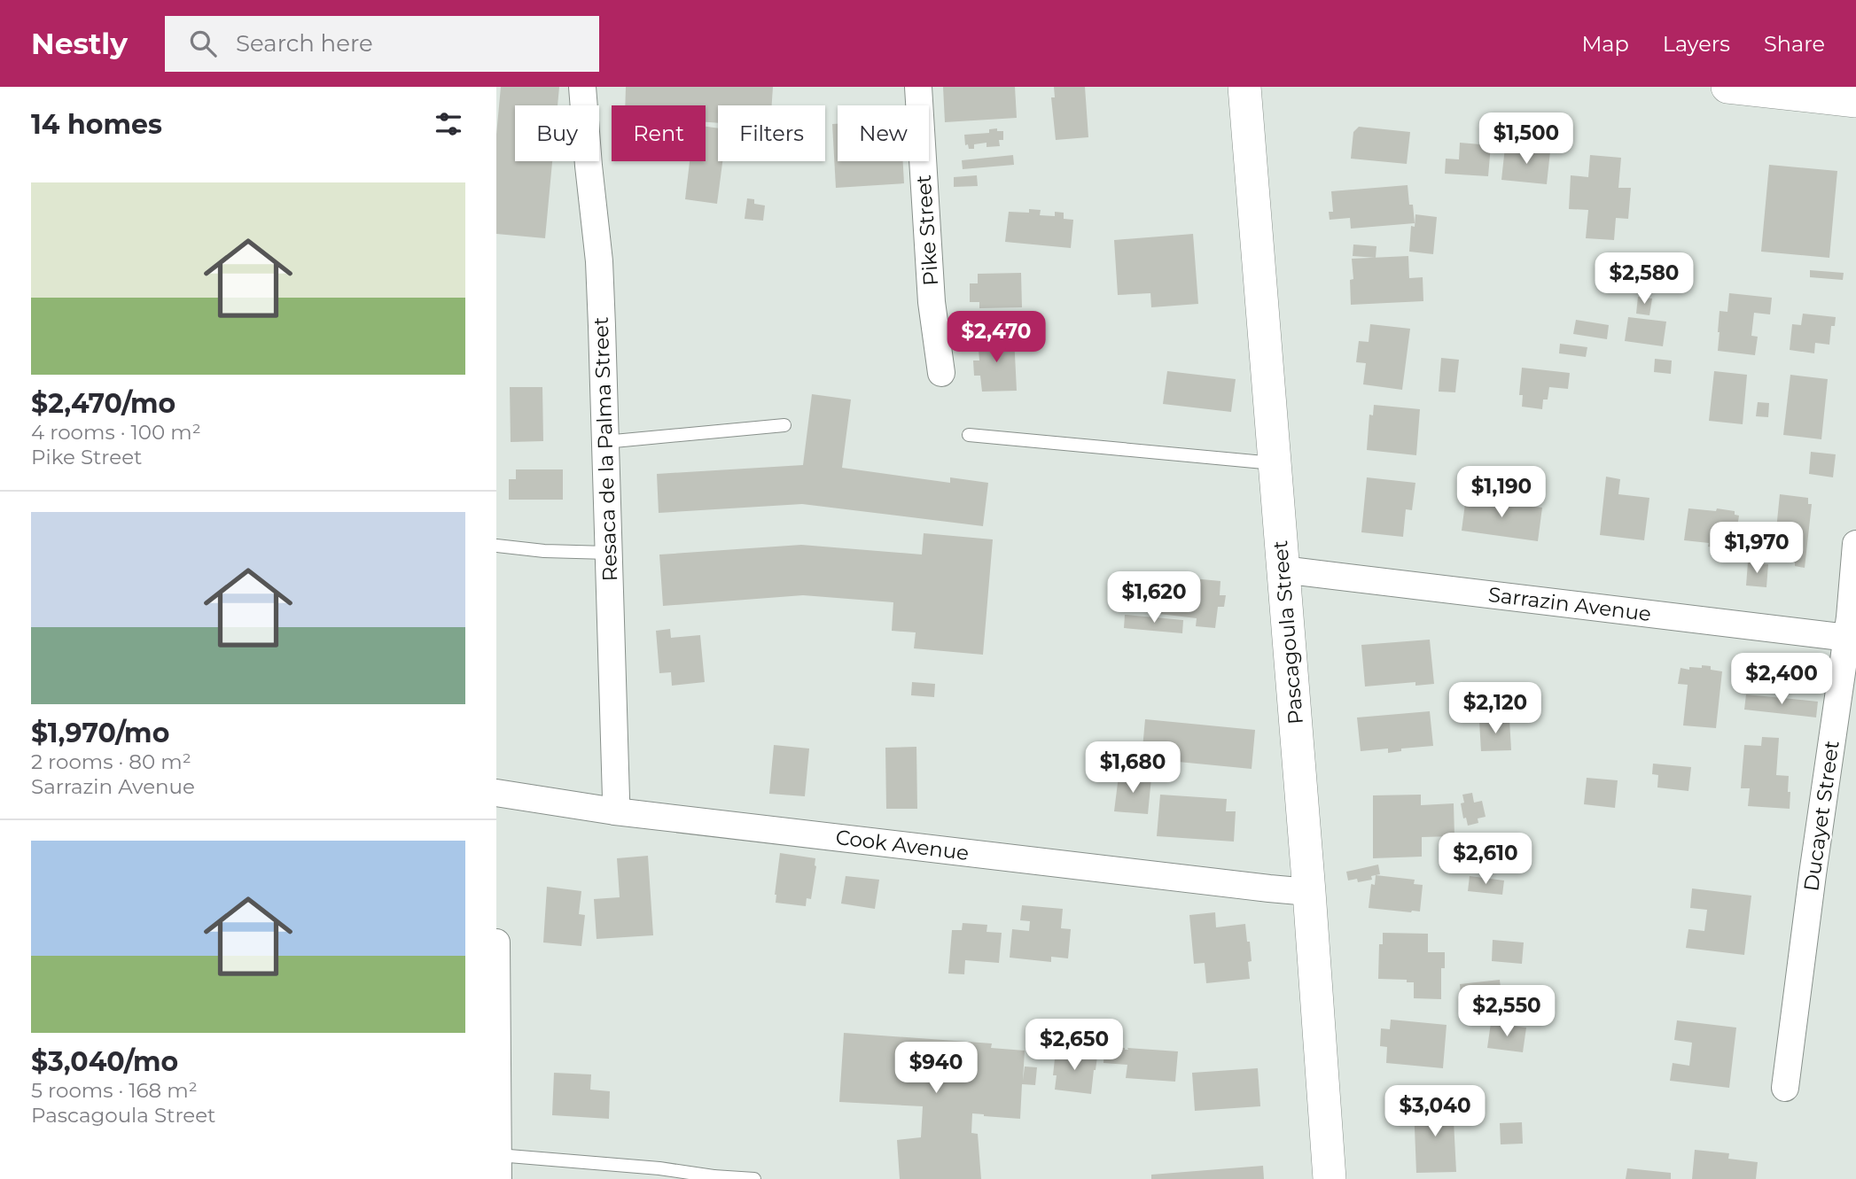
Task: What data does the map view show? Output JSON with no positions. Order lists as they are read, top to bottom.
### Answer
{
  "streets": {
    "street": [
      "Pike Street",
      "Resaca de la Palma Street",
      "Sarrazin Avenue",
      "Pascagoula Street",
      "Ducayet Street",
      "Cook Avenue"
    ]
  },
  "crossings": [
    ["Resaca de la Palma Street", "Cook Avenue"],
    ["Sarrazin Avenue", "Pascagoula Street"],
    ["Sarrazin Avenue", "Ducayet Street"],
    ["Pascagoula Street", "Cook Avenue"]
  ],
  "page": {
    "header": "Nestly",
    "search": "Search here",
    "nav": ["Map", "Layers", "Share"],
    "heading": "14 homes",
    "chip": [
      "Buy",
      "Rent",
      "Filters",
      "New"
    ],
    "price": [
      "$1,500",
      "$2,580",
      "$2,470",
      "$1,190",
      "$1,970",
      "$1,620",
      "$2,400",
      "$2,120",
      "$1,680",
      "$2,610",
      "$2,550",
      "$2,650",
      "$940",
      "$3,040"
    ],
    "list": [
      {
        "name": "$2,470/mo",
        "note": "4 rooms · 100 m² · Pike Street"
      },
      {
        "name": "$1,970/mo",
        "note": "2 rooms · 80 m² · Sarrazin Avenue"
      },
      {
        "name": "$3,040/mo",
        "note": "5 rooms · 168 m² · Pascagoula Street"
      }
    ]
  }
}
